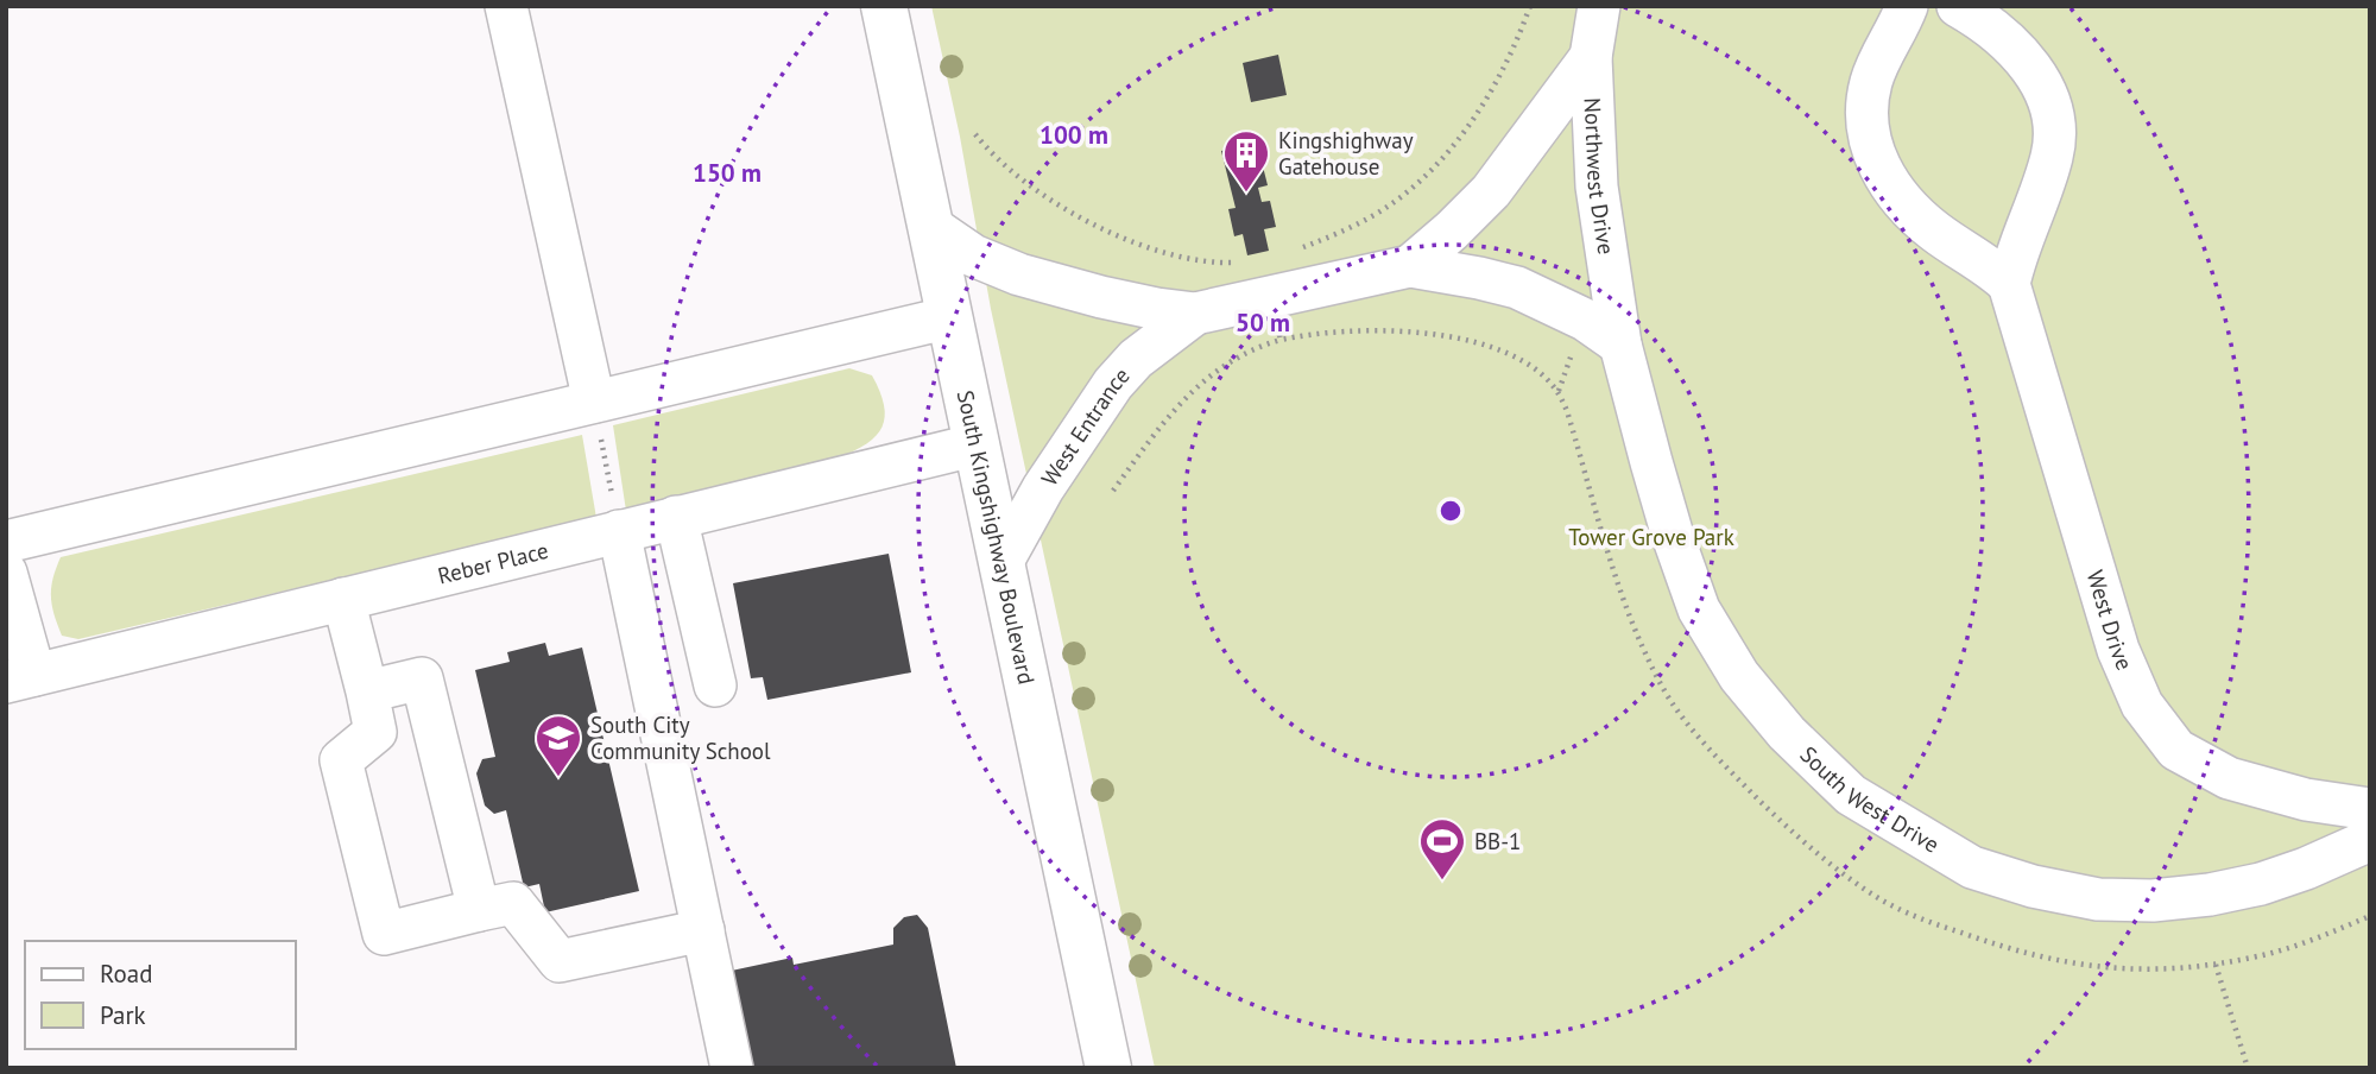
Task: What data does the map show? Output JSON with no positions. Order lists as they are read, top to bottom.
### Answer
{
  "streets": {
    "main road": ["South Kingshighway Boulevard"],
    "street": [
      "Northwest Drive",
      "West Entrance",
      "Reber Place",
      "West Drive",
      "South West Drive"
    ]
  },
  "crossings": [
    ["Northwest Drive", "West Entrance"],
    ["Northwest Drive", "South West Drive"],
    ["West Entrance", "South Kingshighway Boulevard"],
    ["West Entrance", "South West Drive"],
    ["South Kingshighway Boulevard", "Reber Place"]
  ],
  "parks": ["Tower Grove Park"],
  "places": {
    "building": ["Kingshighway Gatehouse"],
    "school or university": ["South City Community School"],
    "sports": ["BB-1"]
  },
  "legend": ["Road", "Park"],
  "rings": ["100 m", "150 m", "50 m"]
}
